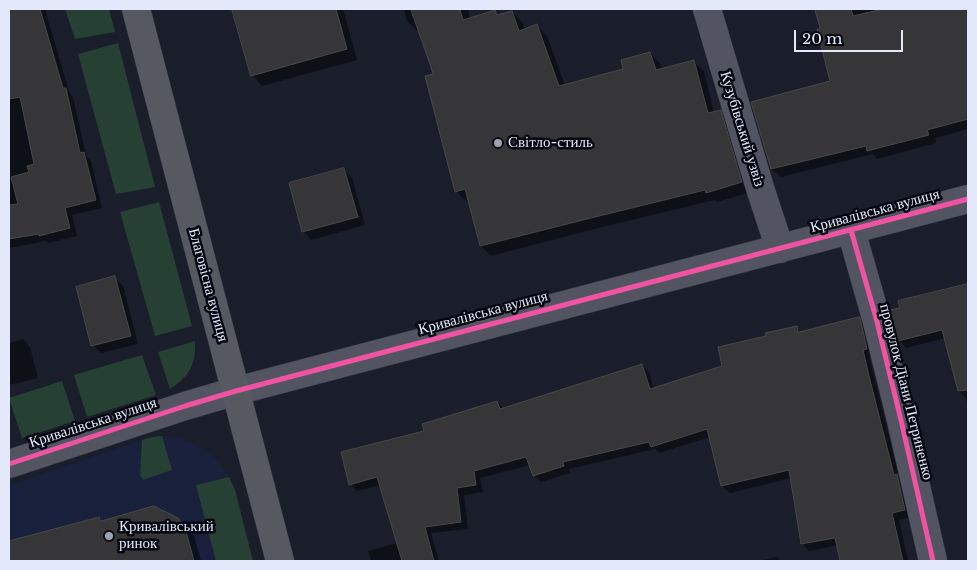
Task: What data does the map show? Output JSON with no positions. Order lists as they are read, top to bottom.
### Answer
{
  "streets": {
    "main road": ["Благовісна вулиця"],
    "street": ["Кузубівський узвіз", "Кривалівська вулиця", "провулок Діани Петриненко"]
  },
  "crossings": [
    ["Кузубівський узвіз", "Кривалівська вулиця"],
    ["Кривалівська вулиця", "Благовісна вулиця"],
    ["Кривалівська вулиця", "провулок Діани Петриненко"]
  ],
  "places": ["Світло-стиль", "Кривалівський ринок"],
  "scale_bar": "20 m"
}
